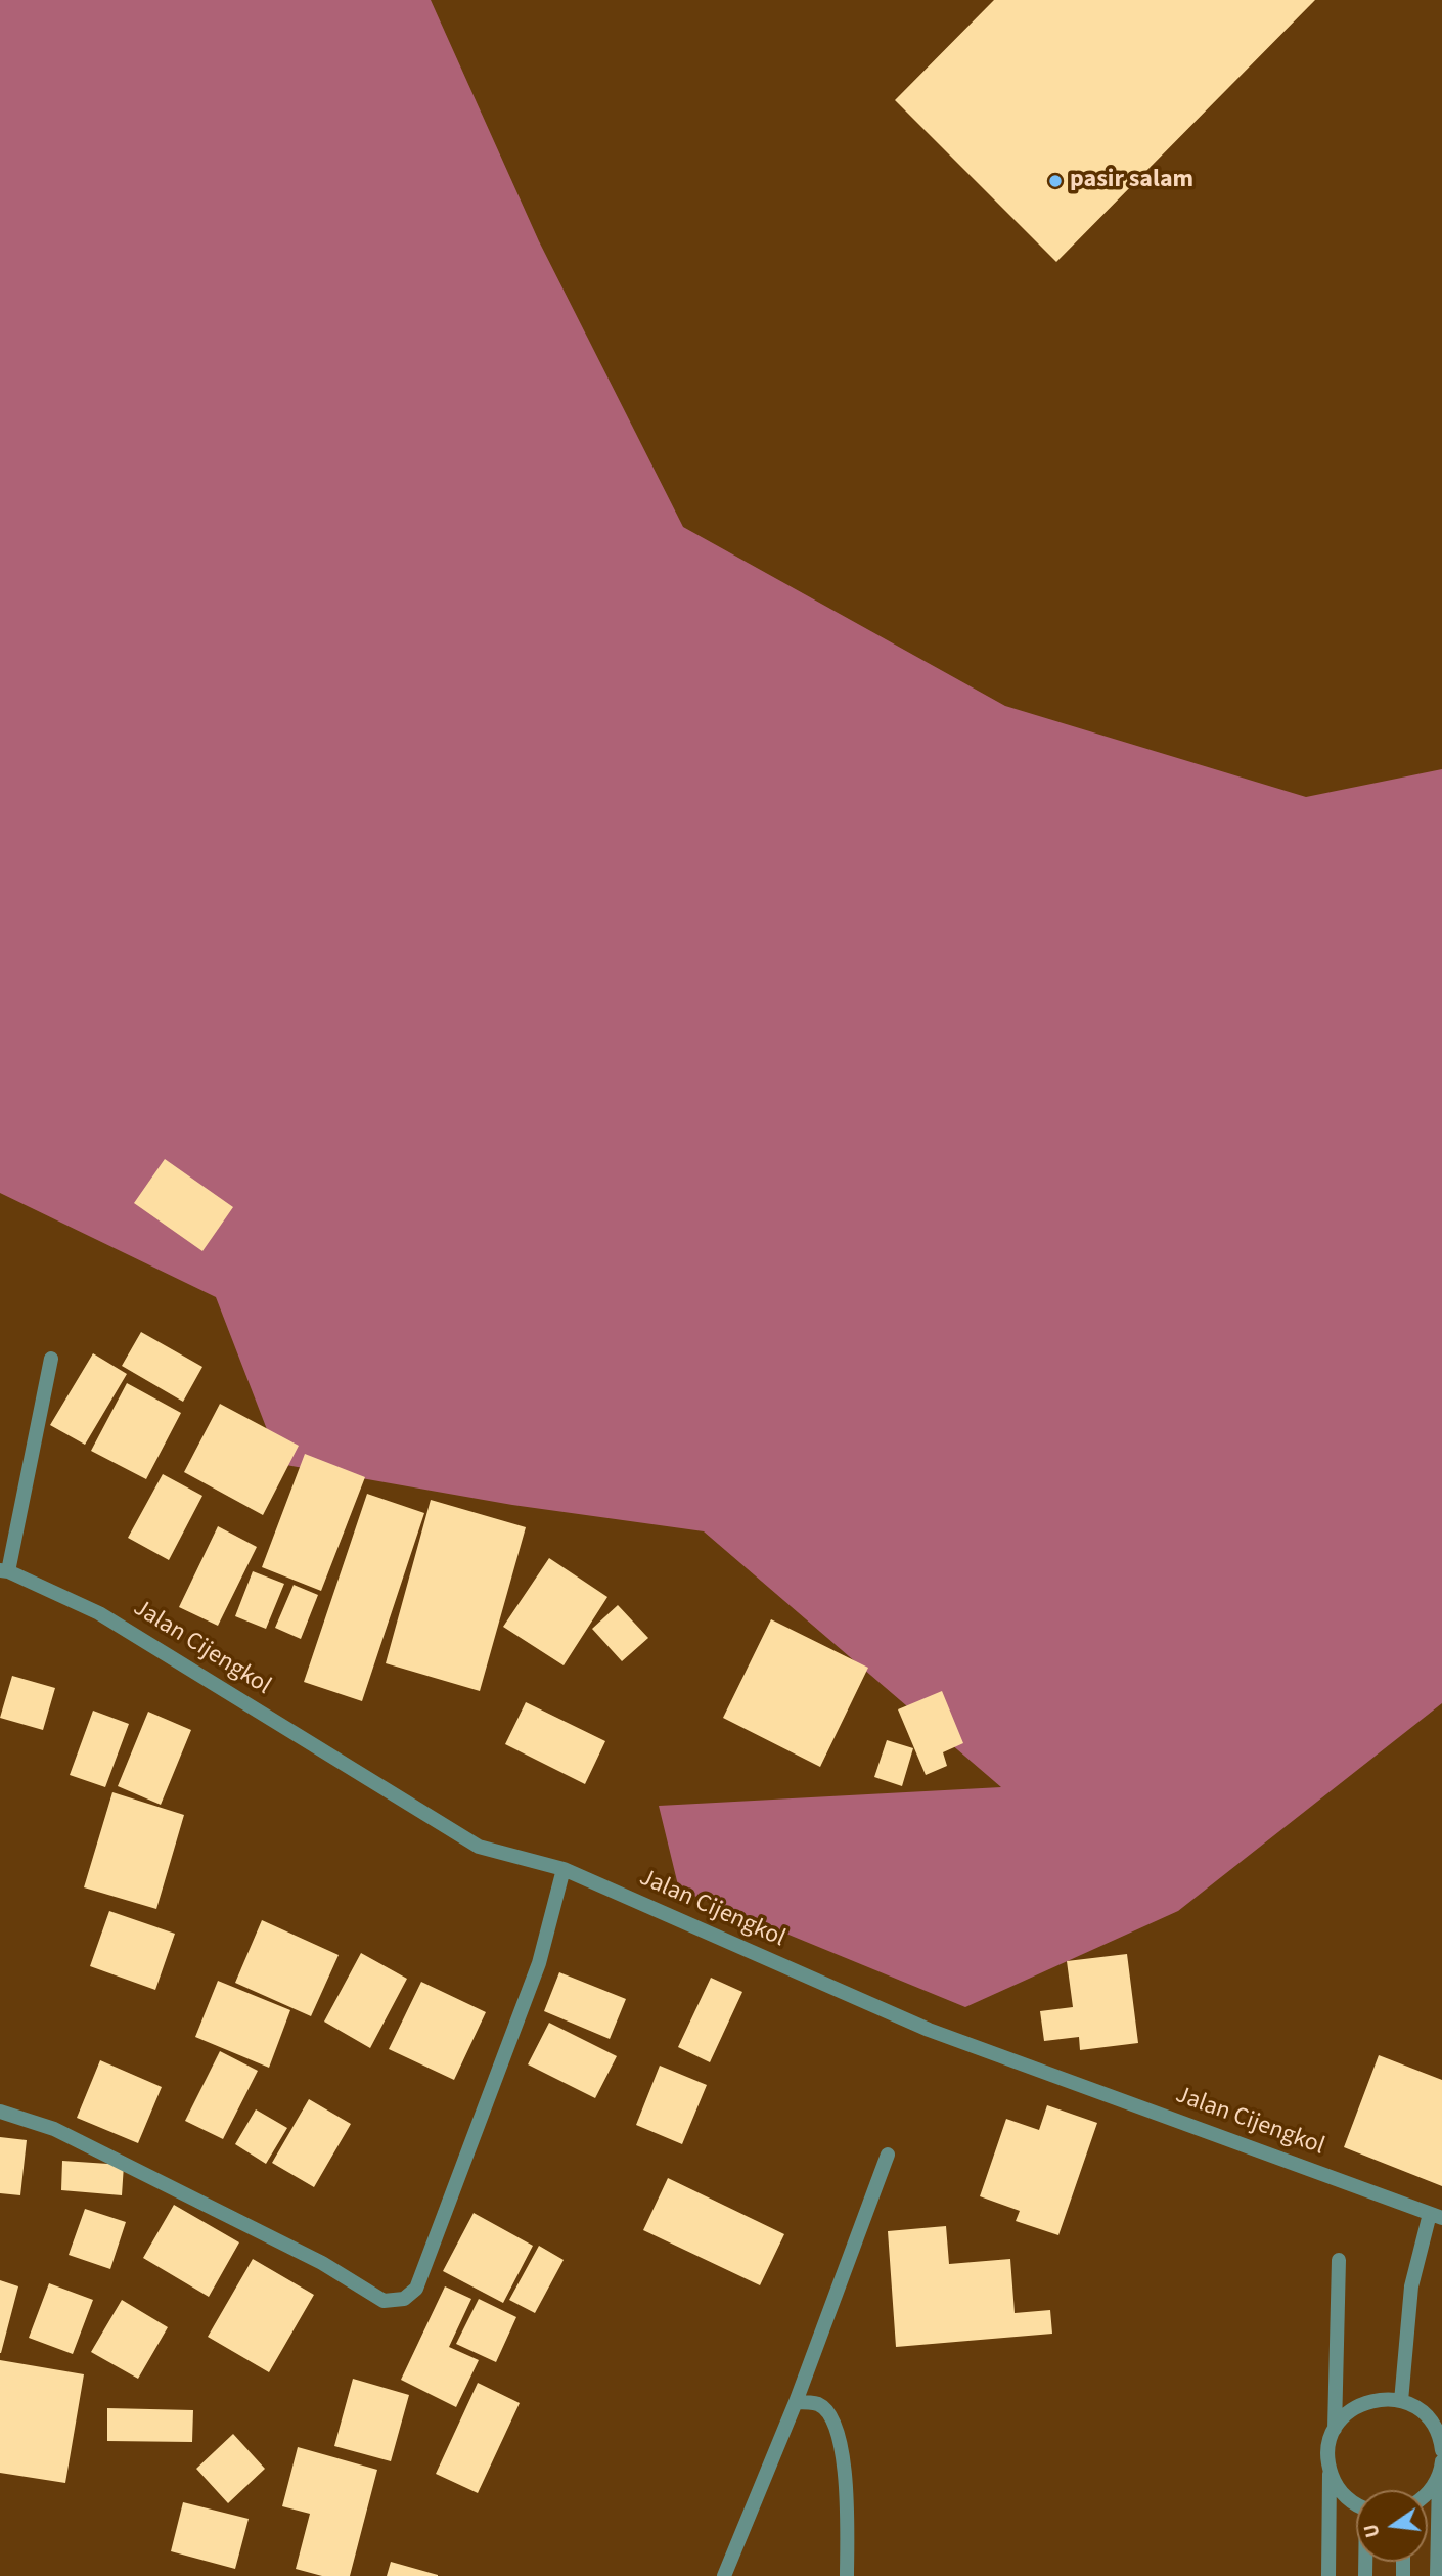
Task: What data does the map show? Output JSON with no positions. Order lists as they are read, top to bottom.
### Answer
{
  "streets": {
    "street": ["Jalan Cijengkol"]
  },
  "places": ["pasir salam"],
  "north": "left"
}
